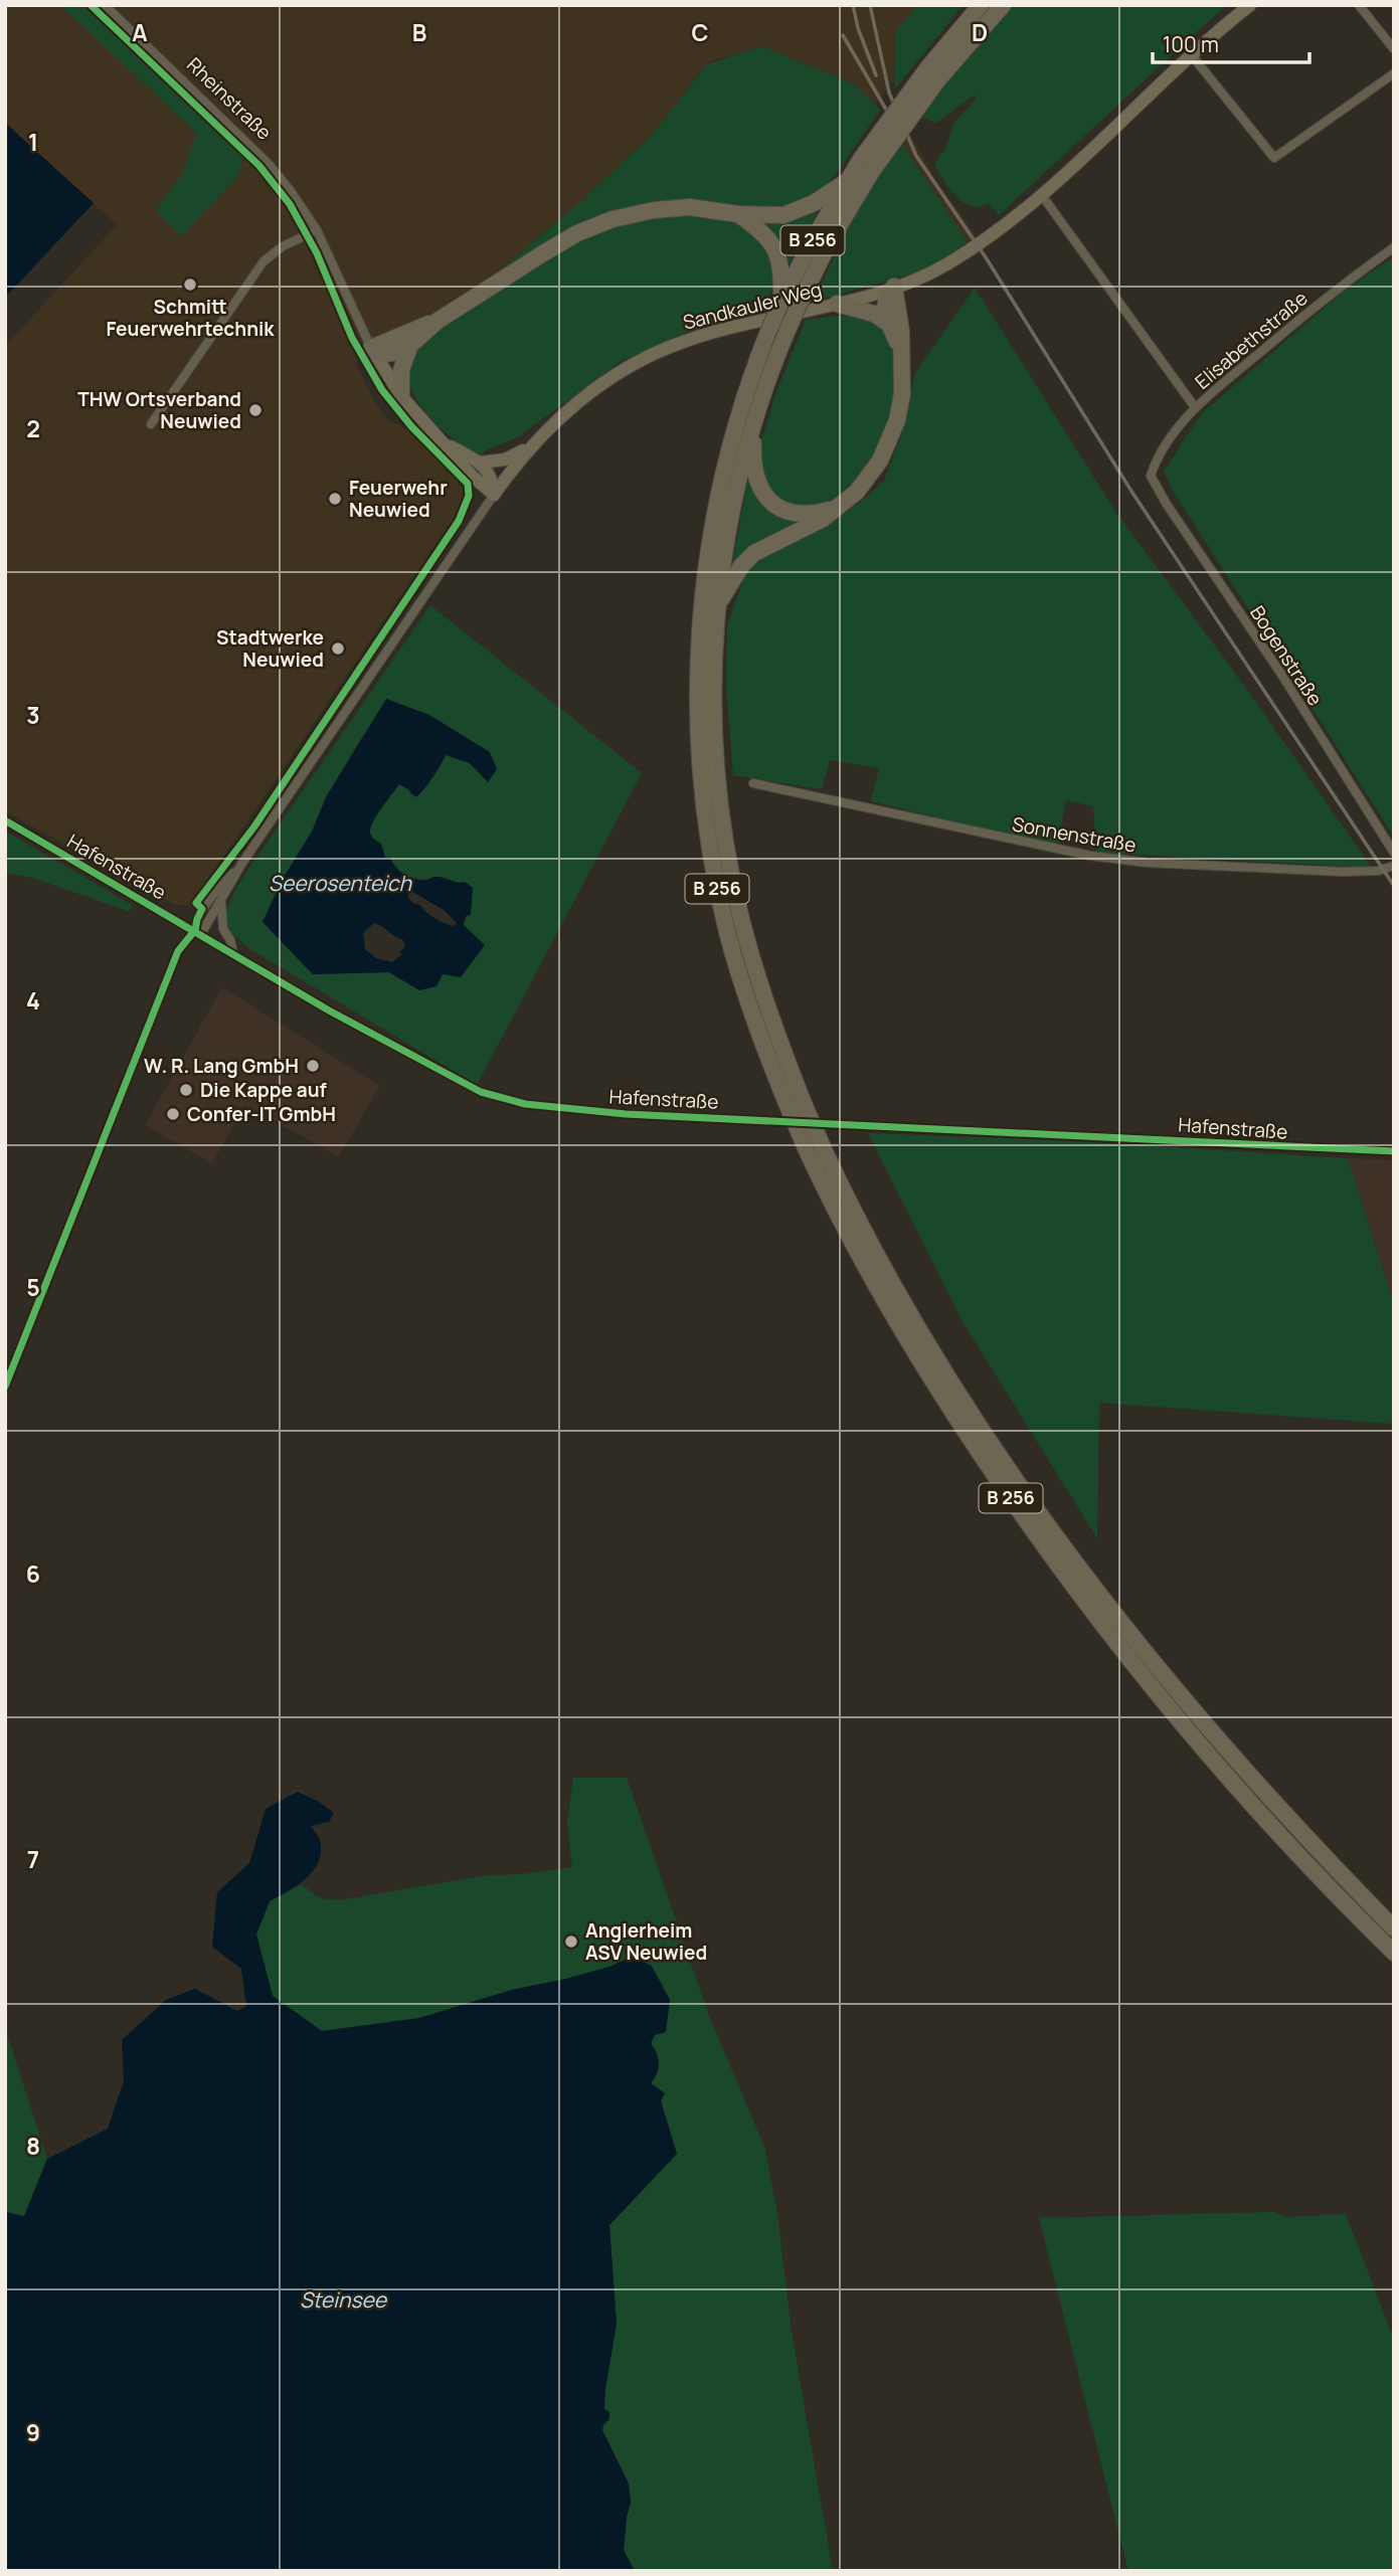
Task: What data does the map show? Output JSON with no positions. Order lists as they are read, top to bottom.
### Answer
{
  "streets": {
    "highway": ["B 256"],
    "street": [
      "Rheinstraße",
      "Sandkauler Weg",
      "Elisabethstraße",
      "Bogenstraße",
      "Sonnenstraße",
      "Hafenstraße"
    ]
  },
  "crossings": [
    ["Rheinstraße", "Sandkauler Weg"],
    ["Sandkauler Weg", "Hafenstraße"],
    ["Elisabethstraße", "Bogenstraße"]
  ],
  "water": ["Seerosenteich", "Steinsee"],
  "places": [
    "Schmitt Feuerwehrtechnik",
    "THW Ortsverband Neuwied",
    "Feuerwehr Neuwied",
    "Stadtwerke Neuwied",
    "W. R. Lang GmbH",
    "Die Kappe auf",
    "Confer-IT GmbH",
    "Anglerheim ASV Neuwied"
  ],
  "scale_bar": "100 m",
  "grid": {
    "columns": [
      "A",
      "B",
      "C",
      "D"
    ],
    "rows": [
      "1",
      "2",
      "3",
      "4",
      "5",
      "6",
      "7",
      "8",
      "9"
    ]
  }
}
